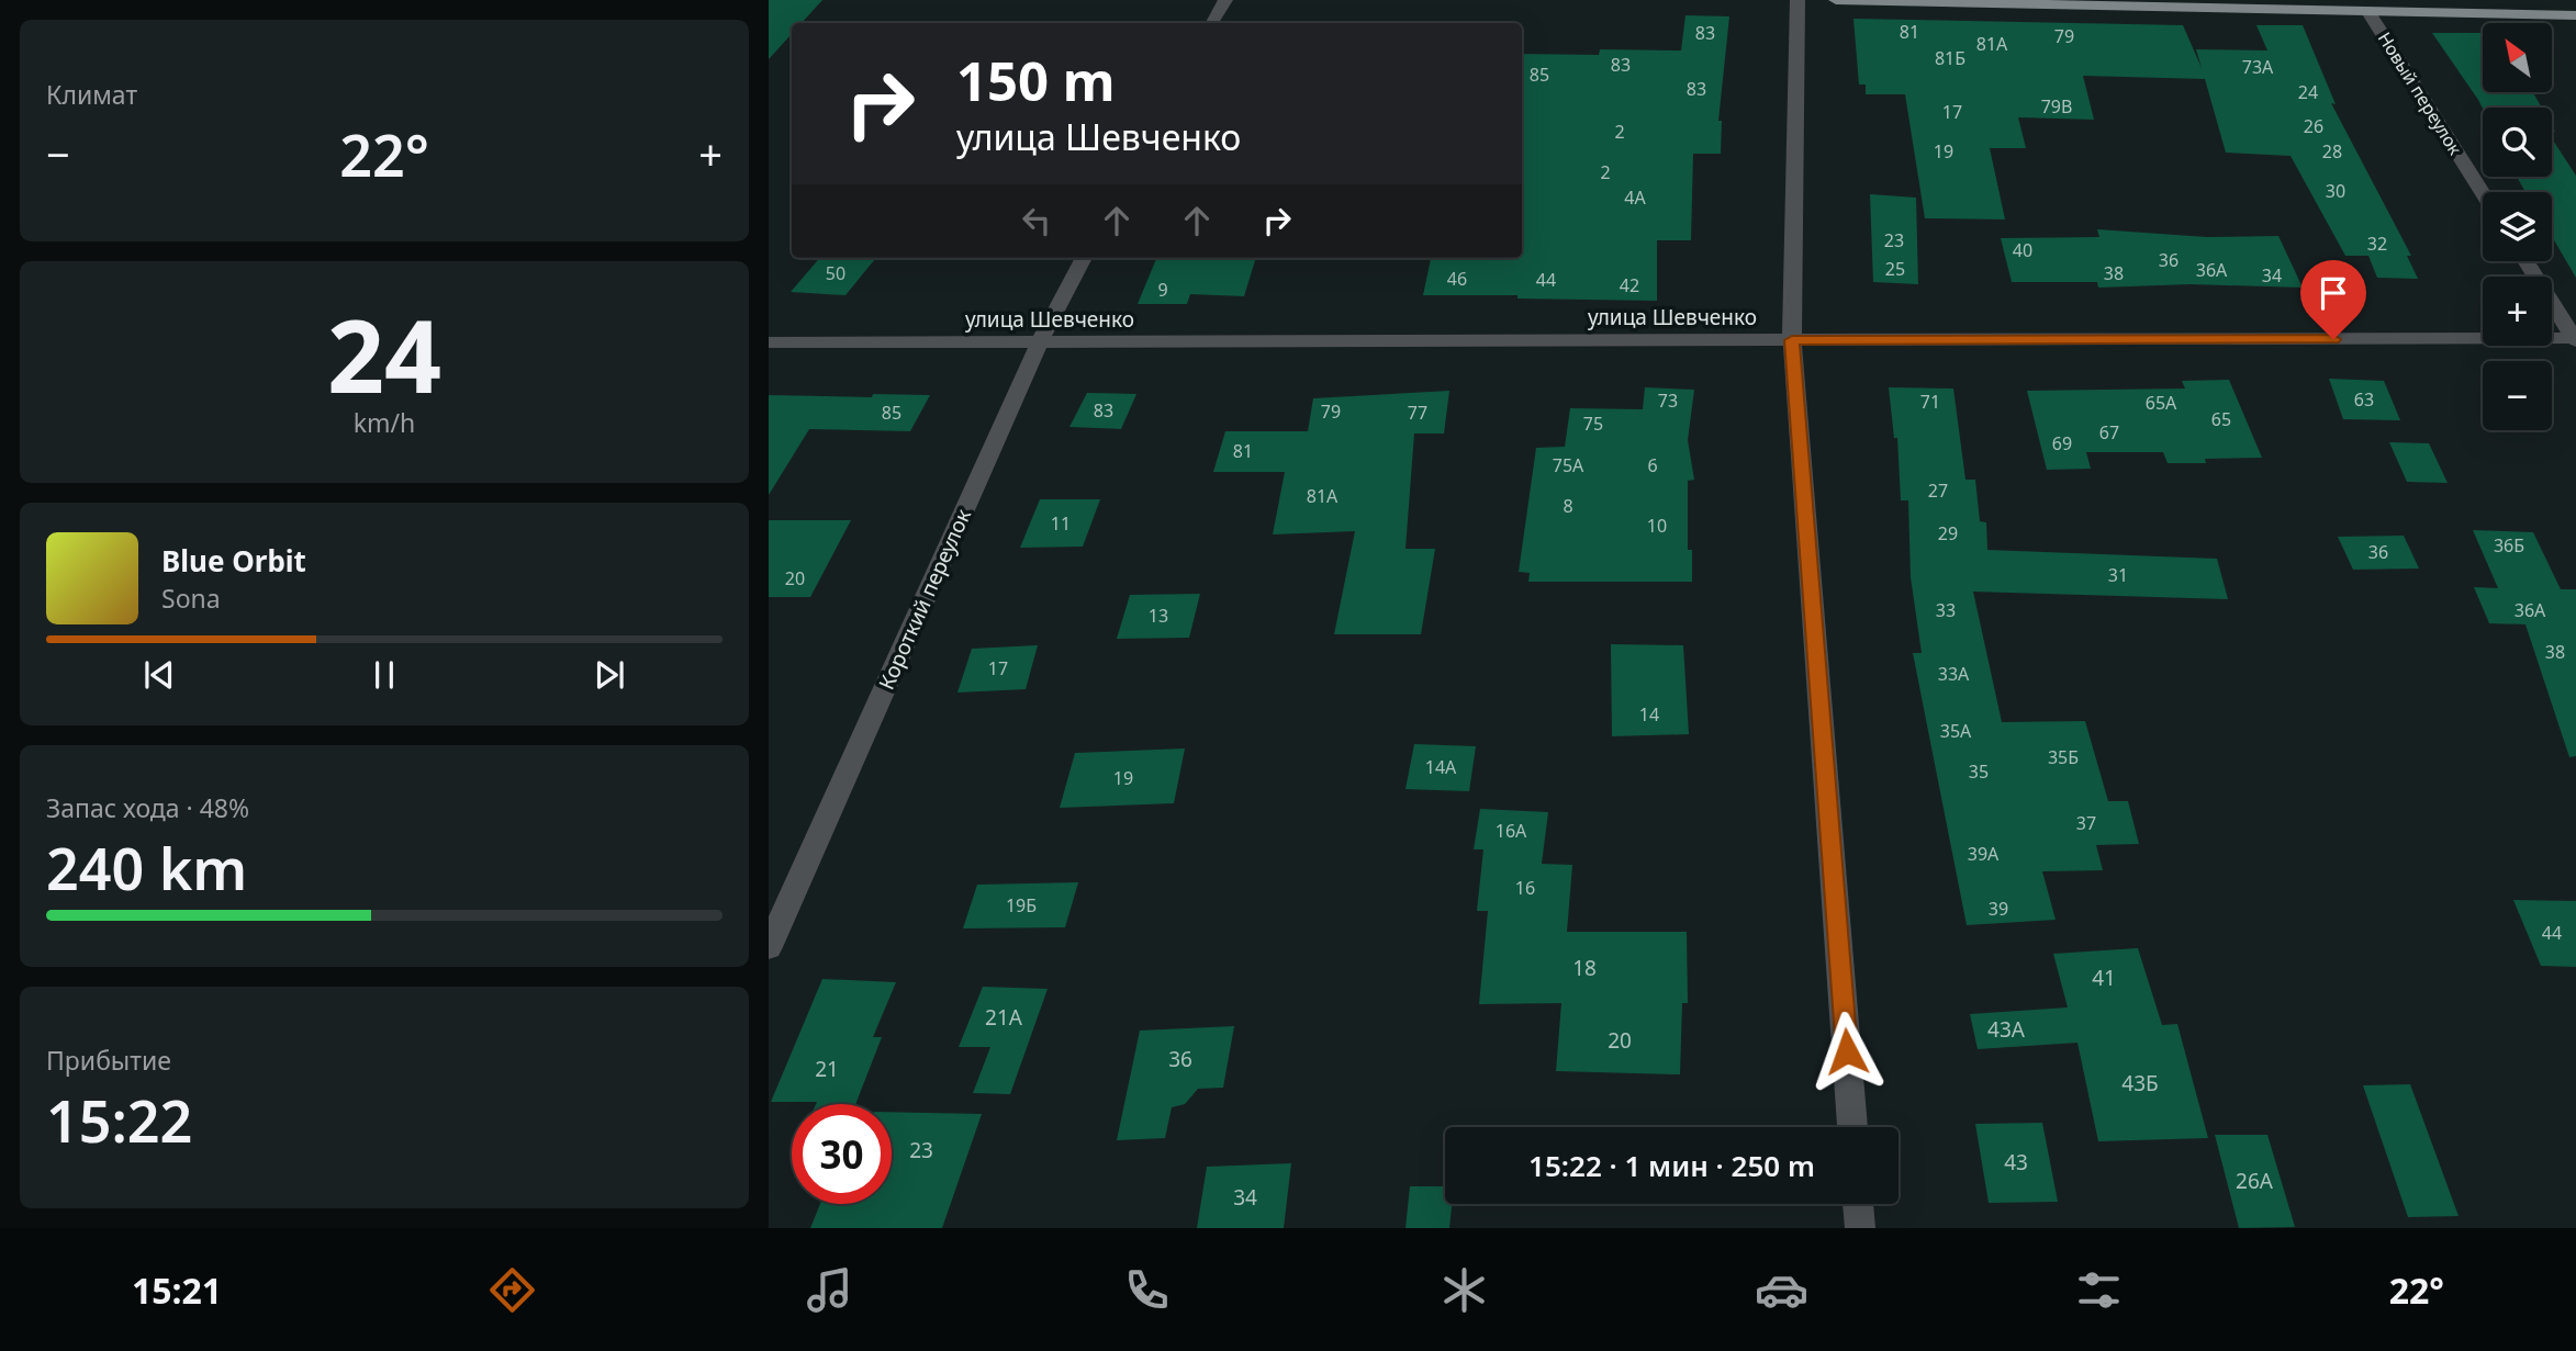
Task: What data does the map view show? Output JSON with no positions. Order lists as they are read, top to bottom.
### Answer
{
  "streets": {
    "street": ["Новый переулок", "улица Шевченко", "Короткий переулок"]
  },
  "crossings": [
    ["улица Шевченко", "Короткий переулок"]
  ],
  "house_numbers": [
    "81",
    "83",
    "79",
    "81А",
    "81Б",
    "83",
    "73А",
    "85",
    "83",
    "24",
    "79В",
    "17",
    "26",
    "2",
    "19",
    "28",
    "2",
    "30",
    "4А",
    "23",
    "32",
    "40",
    "36",
    "25",
    "36А",
    "50",
    "38",
    "34",
    "46",
    "44",
    "42",
    "9",
    "63",
    "73",
    "71",
    "65А",
    "83",
    "79",
    "85",
    "77",
    "65",
    "75",
    "67",
    "69",
    "81",
    "75А",
    "6",
    "27",
    "81А",
    "8",
    "11",
    "10",
    "29",
    "36Б",
    "36",
    "31",
    "20",
    "33",
    "36А",
    "13",
    "38",
    "17",
    "33А",
    "14",
    "35А",
    "35Б",
    "14А",
    "35",
    "19",
    "37",
    "16А",
    "39А",
    "16",
    "19Б",
    "39",
    "44",
    "18",
    "41",
    "21А",
    "43А",
    "20",
    "36",
    "21",
    "43Б",
    "23",
    "43",
    "26А",
    "34"
  ],
  "north": "top left",
  "page": {
    "tile": [
      "Климат",
      ["24", "km/h"],
      ["Запас хода · 48%", "240 km"],
      ["Прибытие", "15:22"]
    ],
    "map_buttons": ["+", "−"],
    "turn": ["150 m", "улица Шевченко"],
    "heat": ["−", "22°", "+"],
    "song": ["Blue Orbit", "Sona"],
    "limit": "30",
    "trip": "15:22 · 1 мин · 250 m",
    "tabs": ["15:21", "22°"]
  }
}
